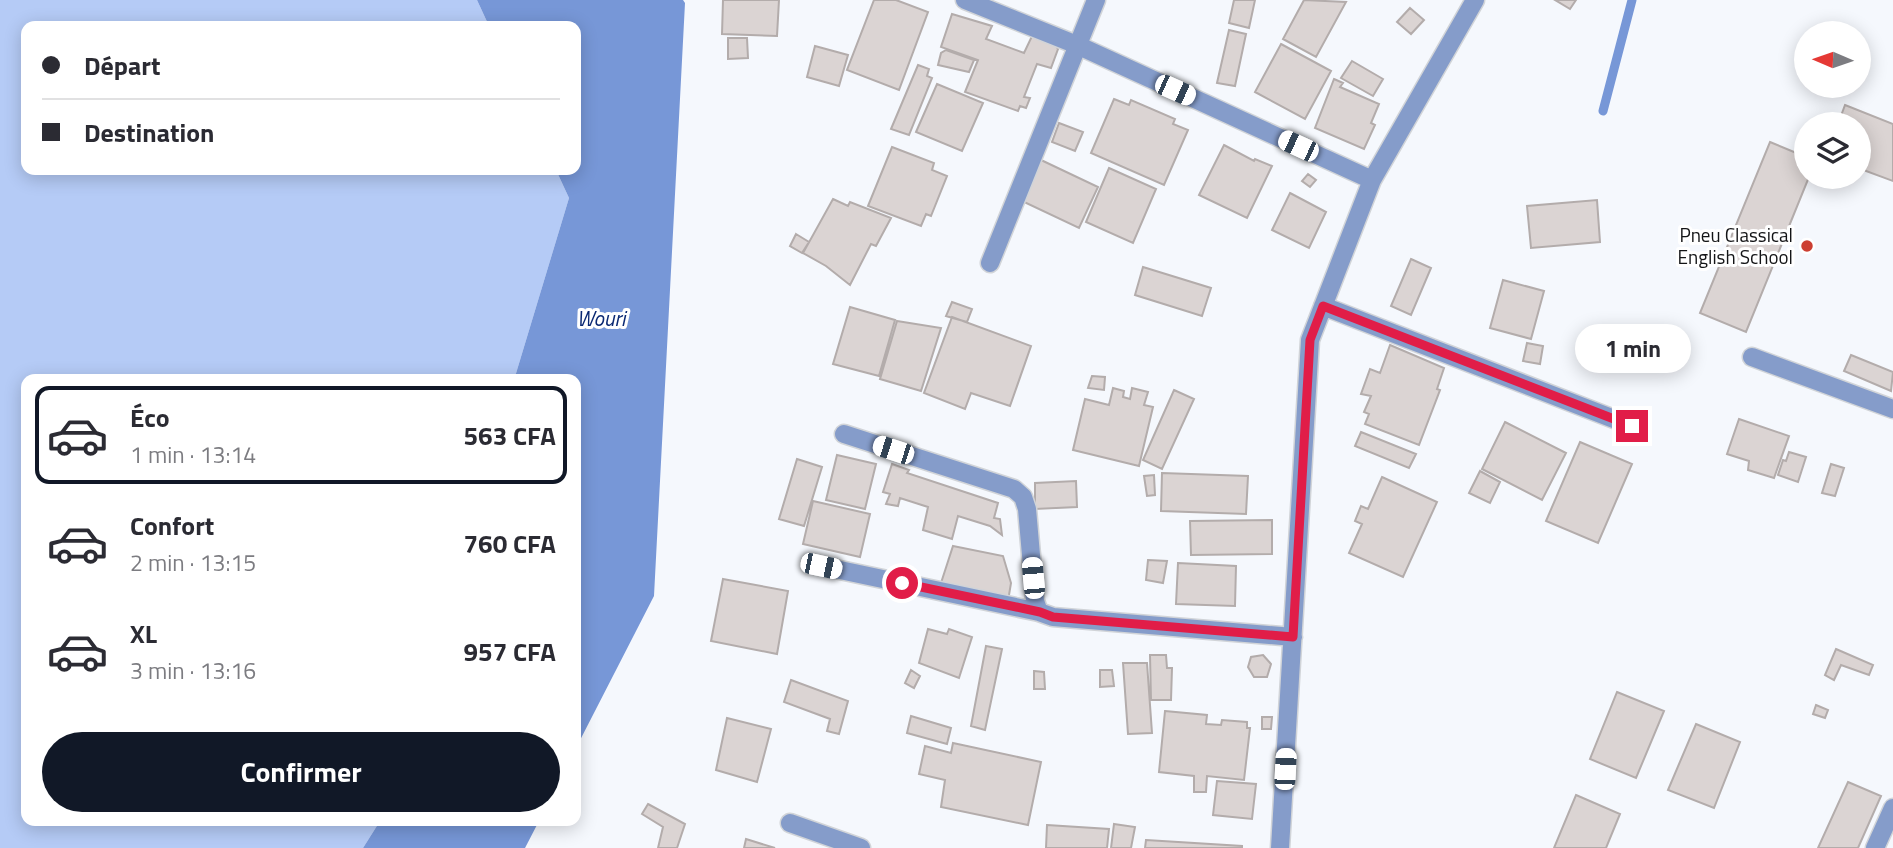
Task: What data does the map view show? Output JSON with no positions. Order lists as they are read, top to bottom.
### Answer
{
  "water": ["Wouri"],
  "places": ["Pneu Classical English School"],
  "north": "left",
  "page": {
    "banner": ["Départ", "Destination"],
    "bubble": "1 min",
    "list": [
      {
        "name": "Éco",
        "note": "1 min · 13:14",
        "value": "563 CFA"
      },
      {
        "name": "Confort",
        "note": "2 min · 13:15",
        "value": "760 CFA"
      },
      {
        "name": "XL",
        "note": "3 min · 13:16",
        "value": "957 CFA"
      }
    ],
    "buttons": "Confirmer"
  }
}
